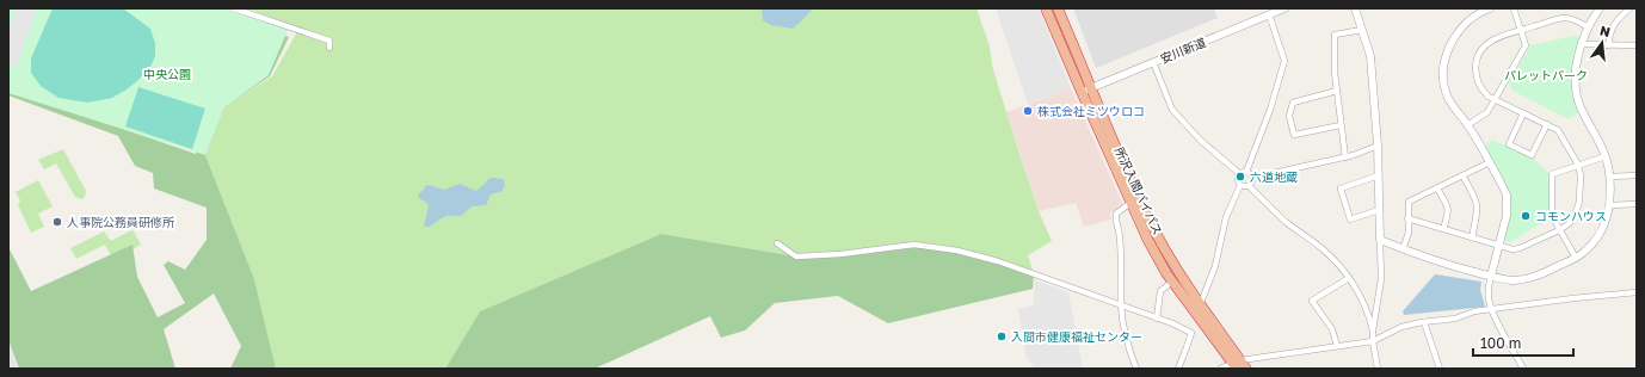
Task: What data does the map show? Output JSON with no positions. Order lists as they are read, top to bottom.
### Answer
{
  "streets": {
    "highway": ["所沢入間バイパス"],
    "street": ["安川新道"]
  },
  "crossings": [
    ["安川新道", "所沢入間バイパス"]
  ],
  "parks": ["中央公園", "パレットパーク"],
  "places": [
    "株式会社ミツウロコ",
    "六道地蔵",
    "コモンハウス",
    "人事院公務員研修所",
    "入間市健康福祉センター"
  ],
  "scale_bar": "100 m",
  "north": "top"
}
